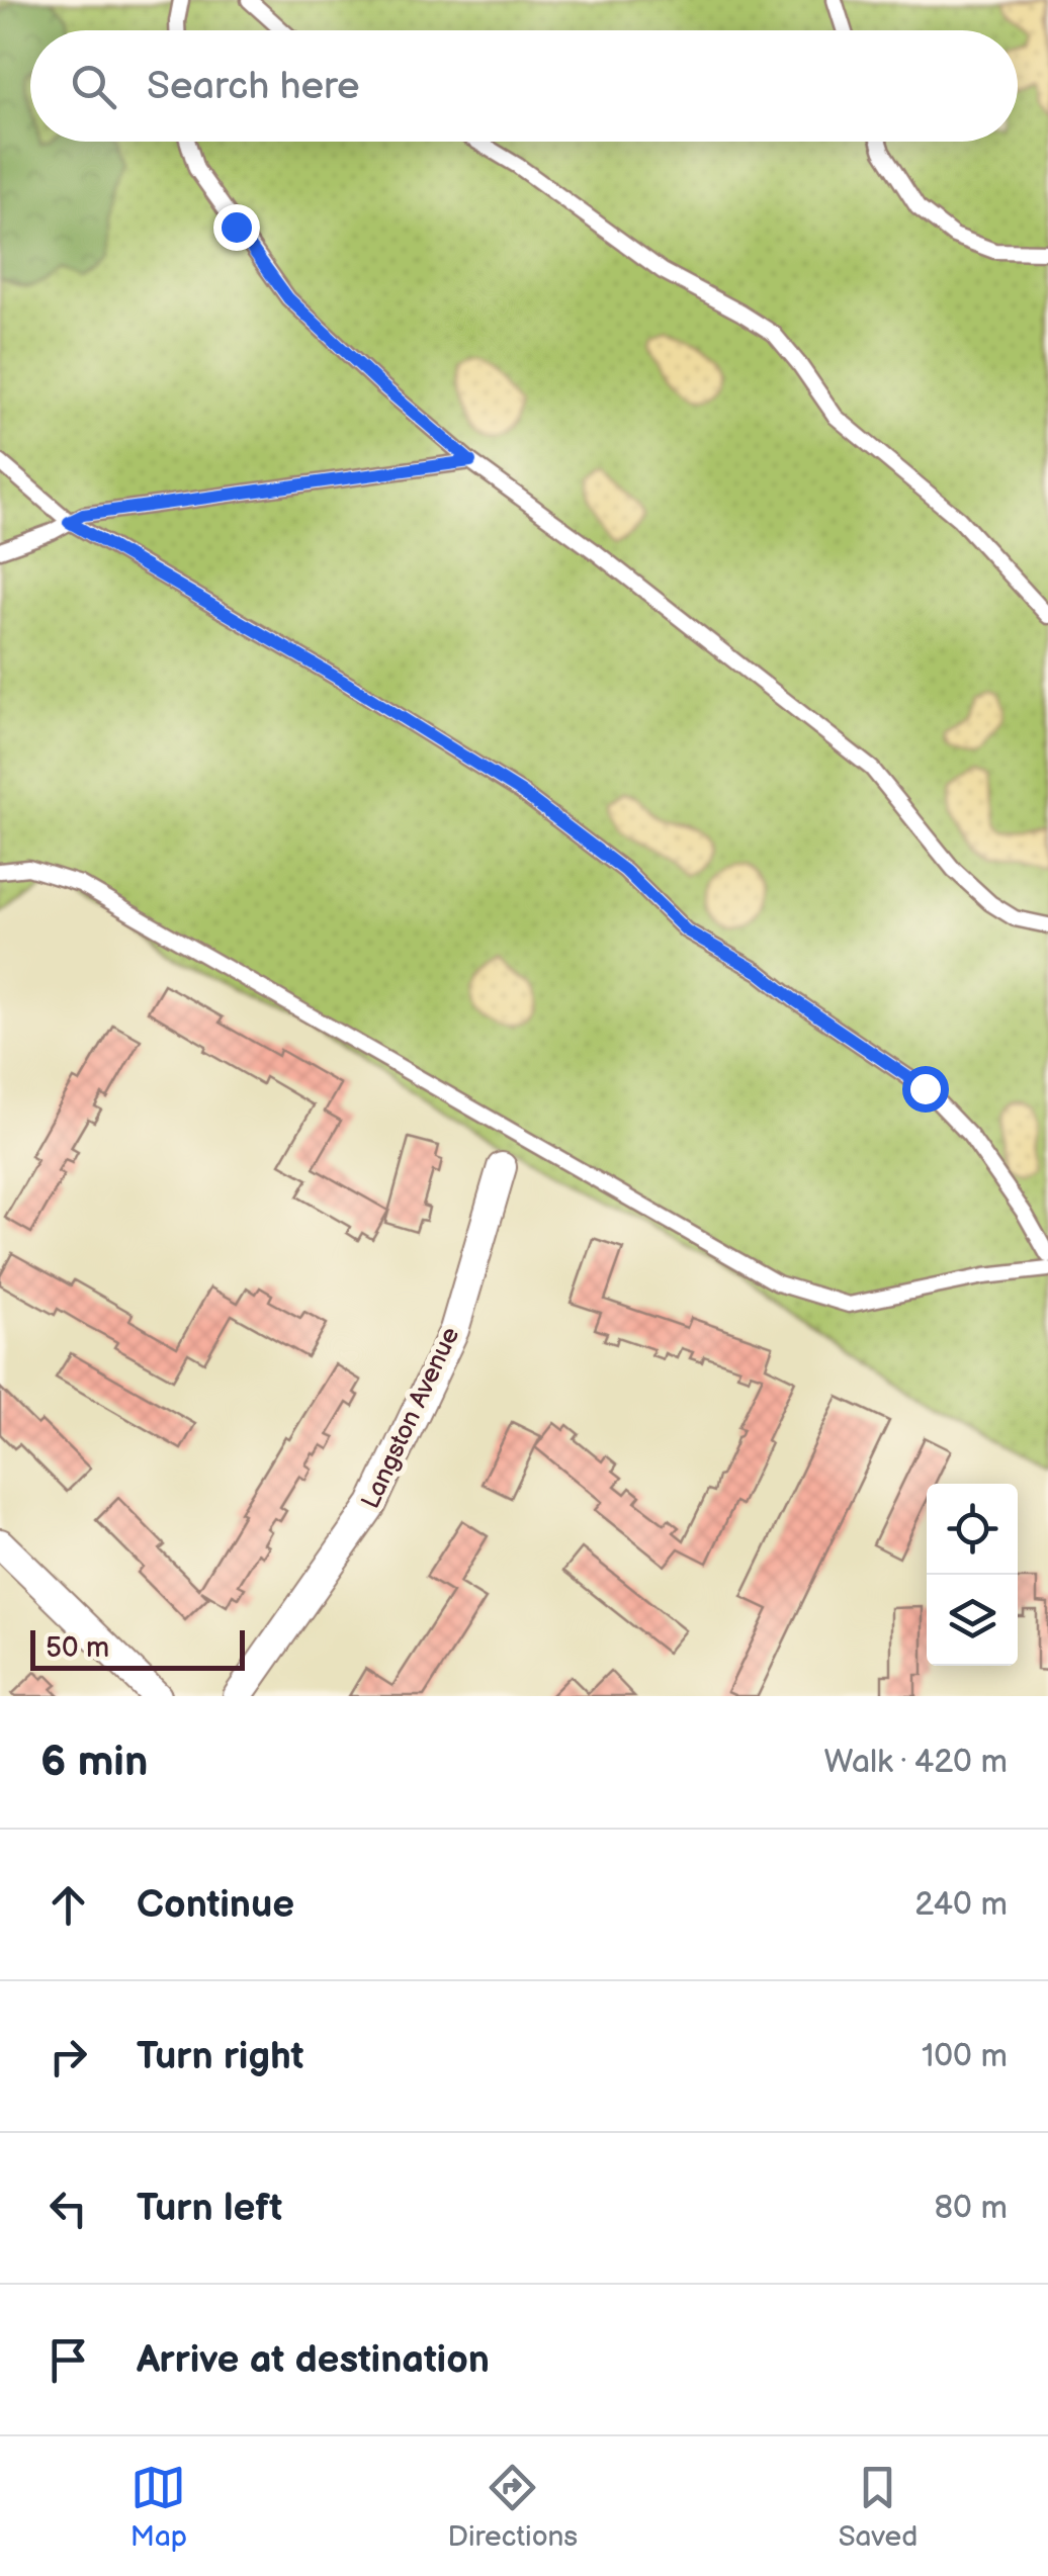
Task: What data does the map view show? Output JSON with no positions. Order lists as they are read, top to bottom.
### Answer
{
  "streets": {
    "street": ["Langston Avenue"]
  },
  "scale_bar": "50 m",
  "page": {
    "search": "Search here",
    "scale": "50 m",
    "heading": ["6 min", "Walk · 420 m"],
    "list": [
      ["Continue", "240 m"],
      ["Turn right", "100 m"],
      ["Turn left", "80 m"],
      "Arrive at destination"
    ],
    "nav": ["Map", "Directions", "Saved"]
  }
}
